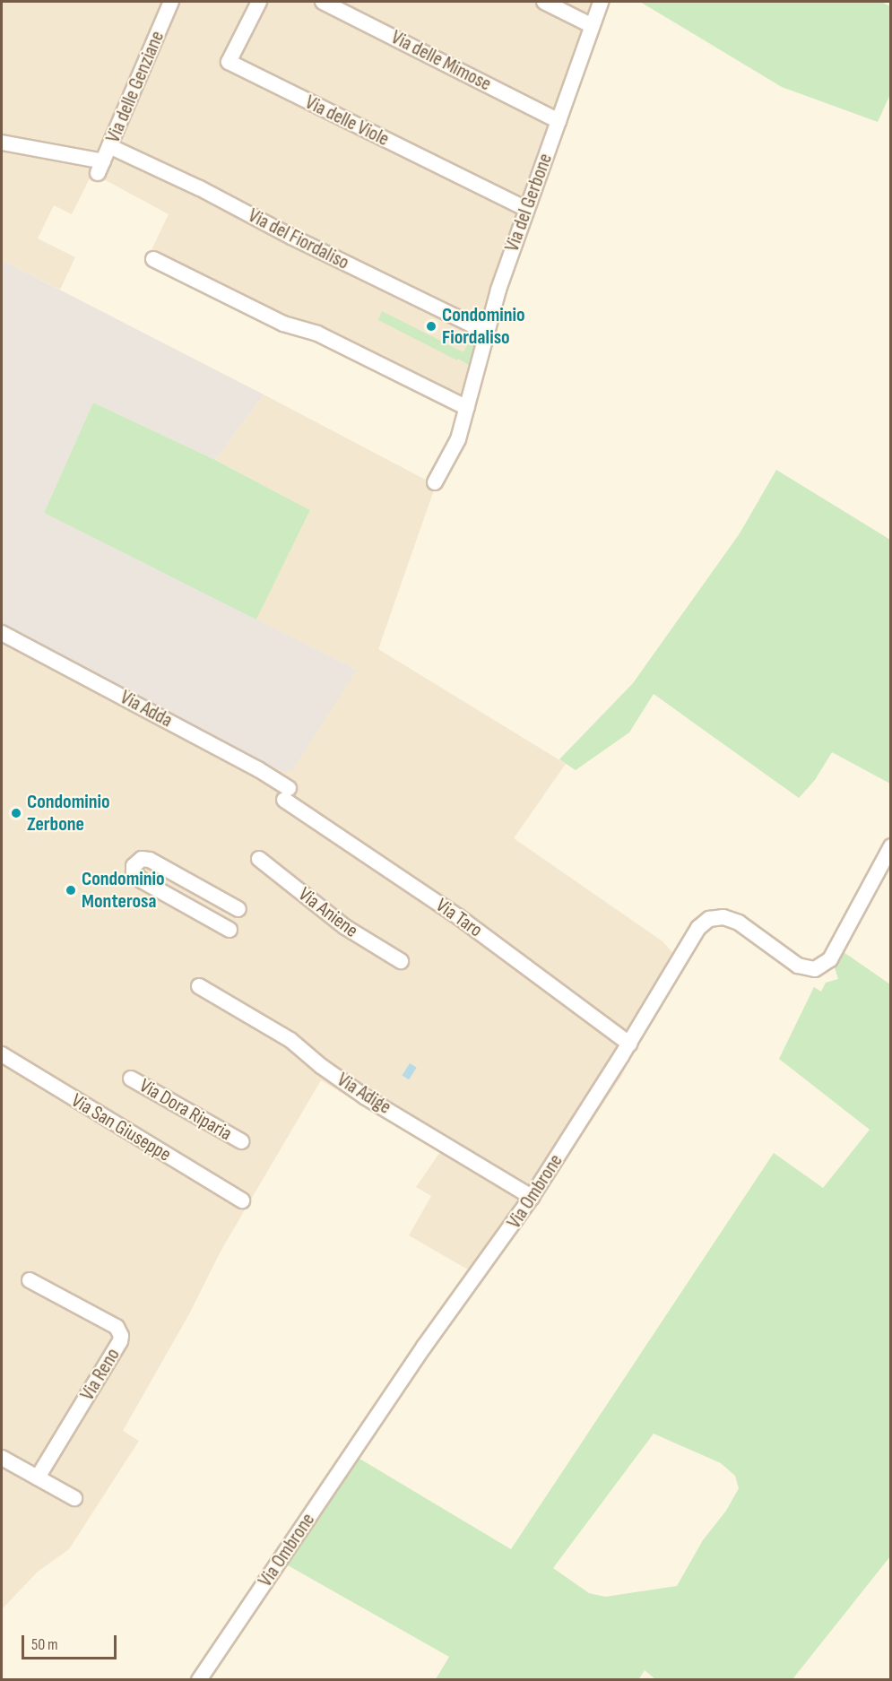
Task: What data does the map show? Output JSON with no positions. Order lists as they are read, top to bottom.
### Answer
{
  "streets": {
    "street": [
      "Via delle Mimose",
      "Via delle Genziane",
      "Via delle Viole",
      "Via del Gerbone",
      "Via del Fiordaliso",
      "Via Adda",
      "Via Aniene",
      "Via Taro",
      "Via Adige",
      "Via Dora Riparia",
      "Via San Giuseppe",
      "Via Ombrone",
      "Via Reno"
    ]
  },
  "crossings": [
    ["Via delle Mimose", "Via del Gerbone"],
    ["Via delle Genziane", "Via del Fiordaliso"],
    ["Via delle Viole", "Via del Gerbone"],
    ["Via del Gerbone", "Via del Fiordaliso"],
    ["Via Adda", "Via Taro"],
    ["Via Taro", "Via Ombrone"],
    ["Via Adige", "Via Ombrone"]
  ],
  "places": ["Condominio Fiordaliso", "Condominio Zerbone", "Condominio Monterosa"],
  "scale_bar": "50 m"
}
